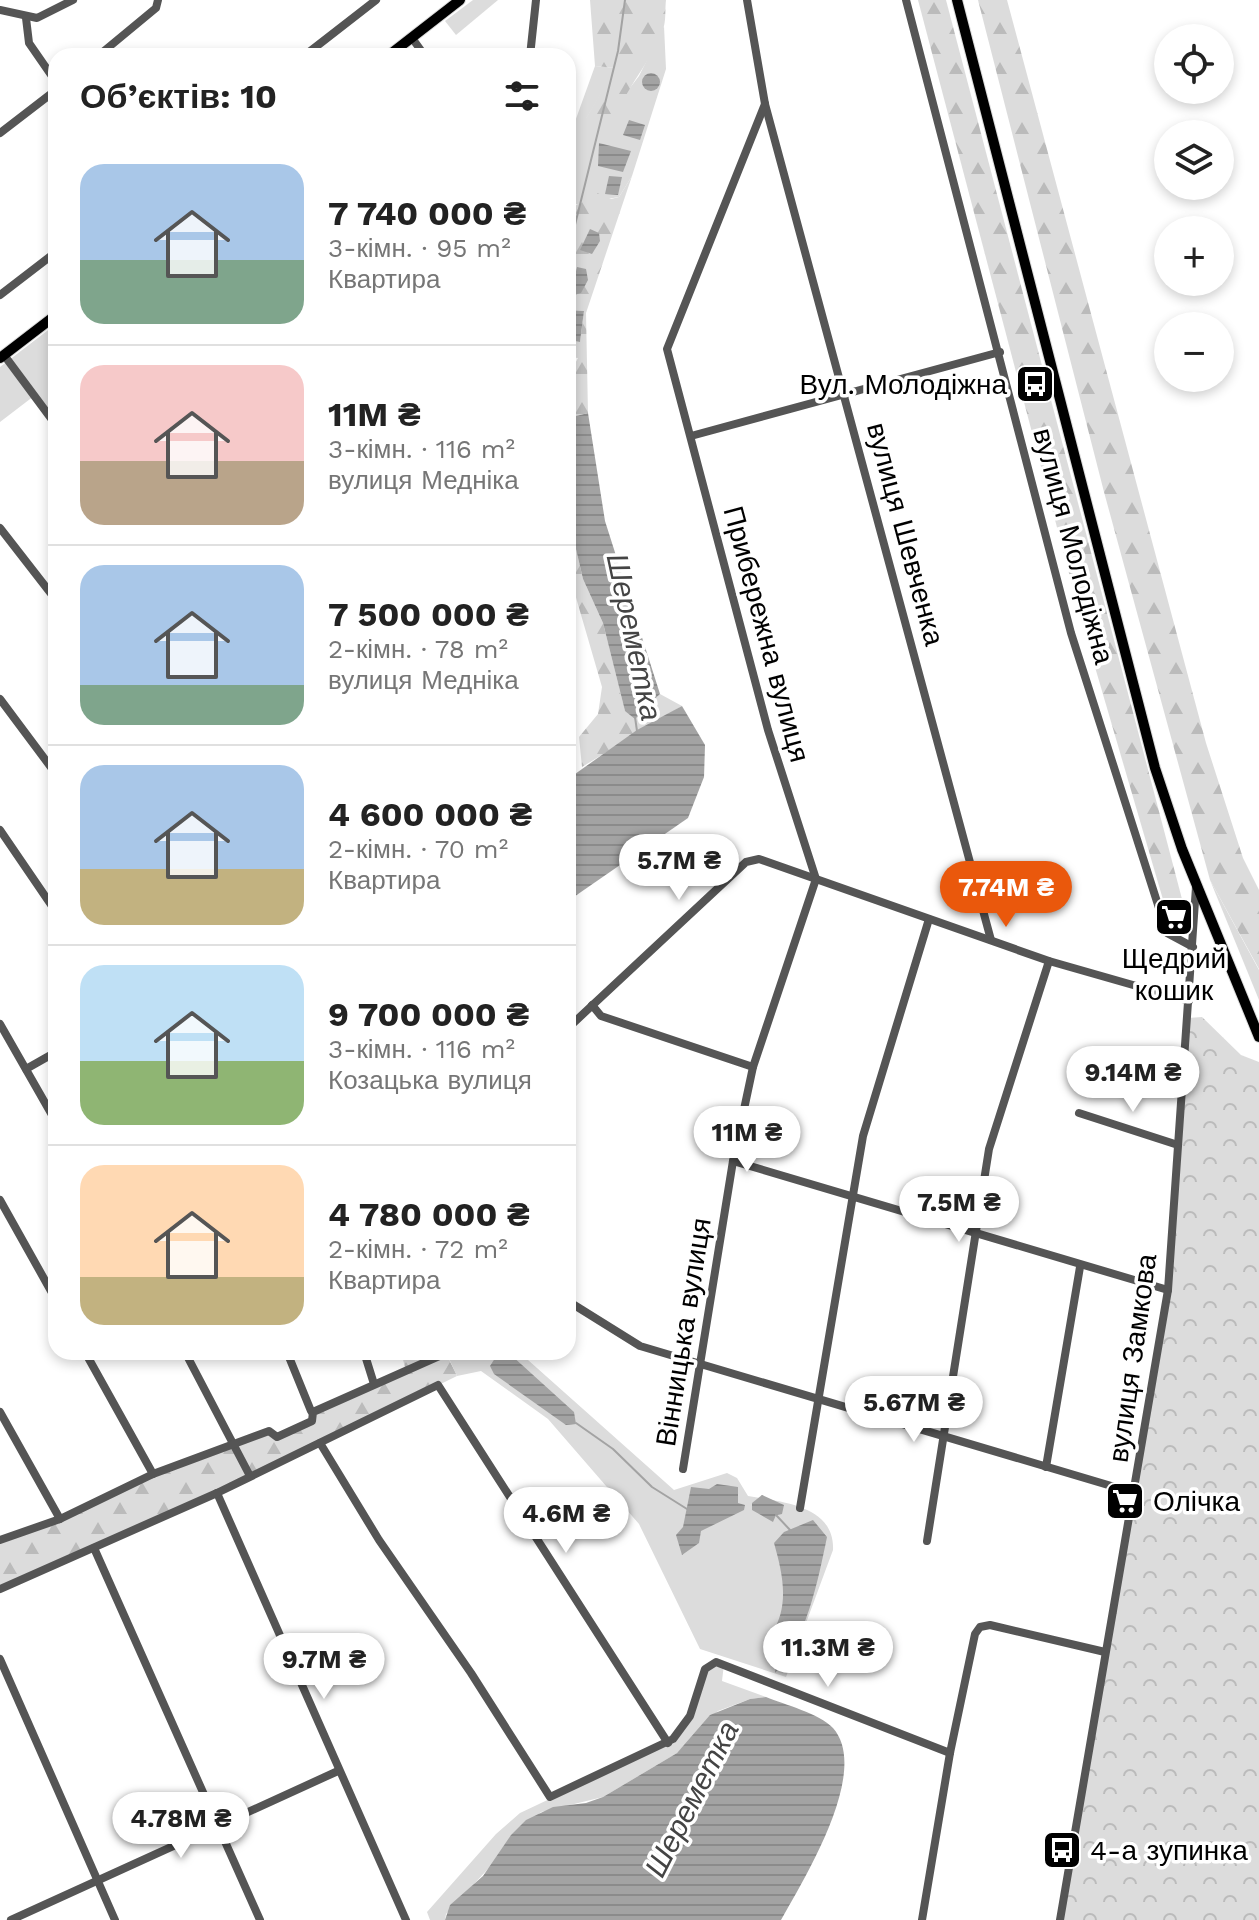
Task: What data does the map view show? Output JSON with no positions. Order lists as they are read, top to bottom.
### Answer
{
  "streets": {
    "street": [
      "вулиця Шевченка",
      "вулиця Молодіжна",
      "Прибережна вулиця",
      "Вінницька вулиця",
      "вулиця Замкова"
    ]
  },
  "crossings": [
    ["вулиця Шевченка", "Прибережна вулиця"],
    ["вулиця Молодіжна", "вулиця Замкова"],
    ["Прибережна вулиця", "Вінницька вулиця"]
  ],
  "water": ["Шереметка"],
  "places": {
    "bus stop": ["Вул. Молодіжна", "4-а зупинка"],
    "supermarket": ["Щедрий кошик", "Олічка"]
  },
  "page": {
    "map_buttons": ["+", "−"],
    "heading": "Об’єктів: 10",
    "list": [
      {
        "name": "7 740 000 ₴",
        "note": "3-кімн. · 95 m² · Квартира"
      },
      {
        "name": "11M ₴",
        "note": "3-кімн. · 116 m² · вулиця Медніка"
      },
      {
        "name": "7 500 000 ₴",
        "note": "2-кімн. · 78 m² · вулиця Медніка"
      },
      {
        "name": "4 600 000 ₴",
        "note": "2-кімн. · 70 m² · Квартира"
      },
      {
        "name": "9 700 000 ₴",
        "note": "3-кімн. · 116 m² · Козацька вулиця"
      },
      {
        "name": "4 780 000 ₴",
        "note": "2-кімн. · 72 m² · Квартира"
      }
    ],
    "price": [
      "5.7M ₴",
      "7.74M ₴",
      "9.14M ₴",
      "11M ₴",
      "7.5M ₴",
      "5.67M ₴",
      "4.6M ₴",
      "11.3M ₴",
      "9.7M ₴",
      "4.78M ₴"
    ]
  }
}
